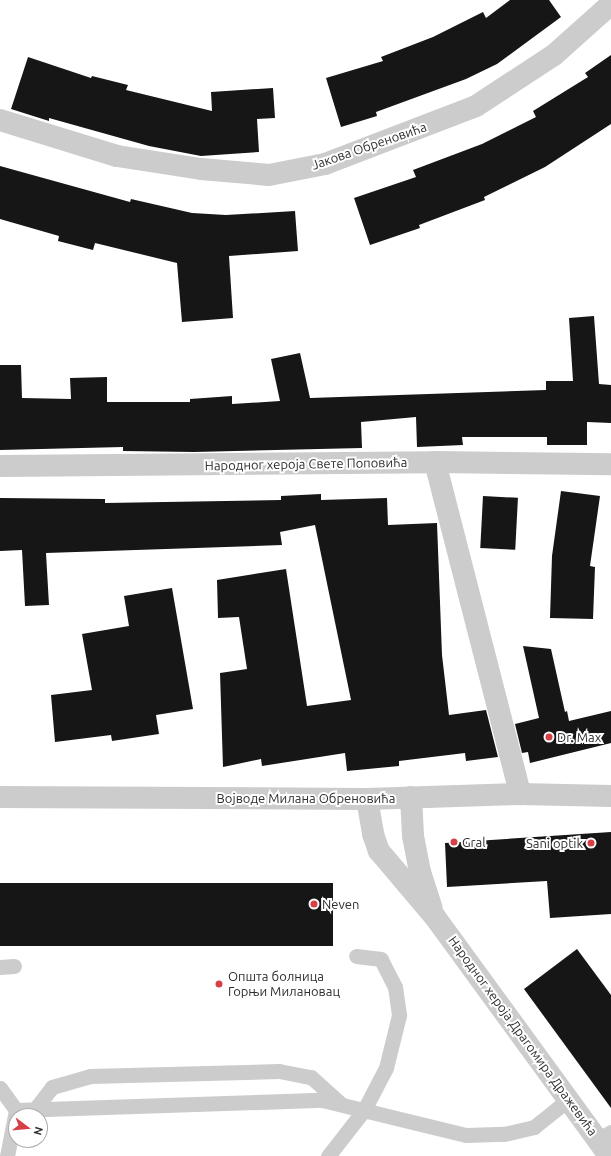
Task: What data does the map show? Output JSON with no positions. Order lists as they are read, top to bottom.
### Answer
{
  "streets": {
    "street": [
      "Јакова Обреновића",
      "Народног хероја Свете Поповића",
      "Војводе Милана Обреновића",
      "Народног хероја Драгомира Дражевића"
    ]
  },
  "crossings": [
    ["Војводе Милана Обреновића", "Народног хероја Драгомира Дражевића"]
  ],
  "places": [
    "Dr. Max",
    "Gral",
    "Sani optik",
    "Neven",
    "Општа болница Горњи Милановац"
  ],
  "north": "right"
}
